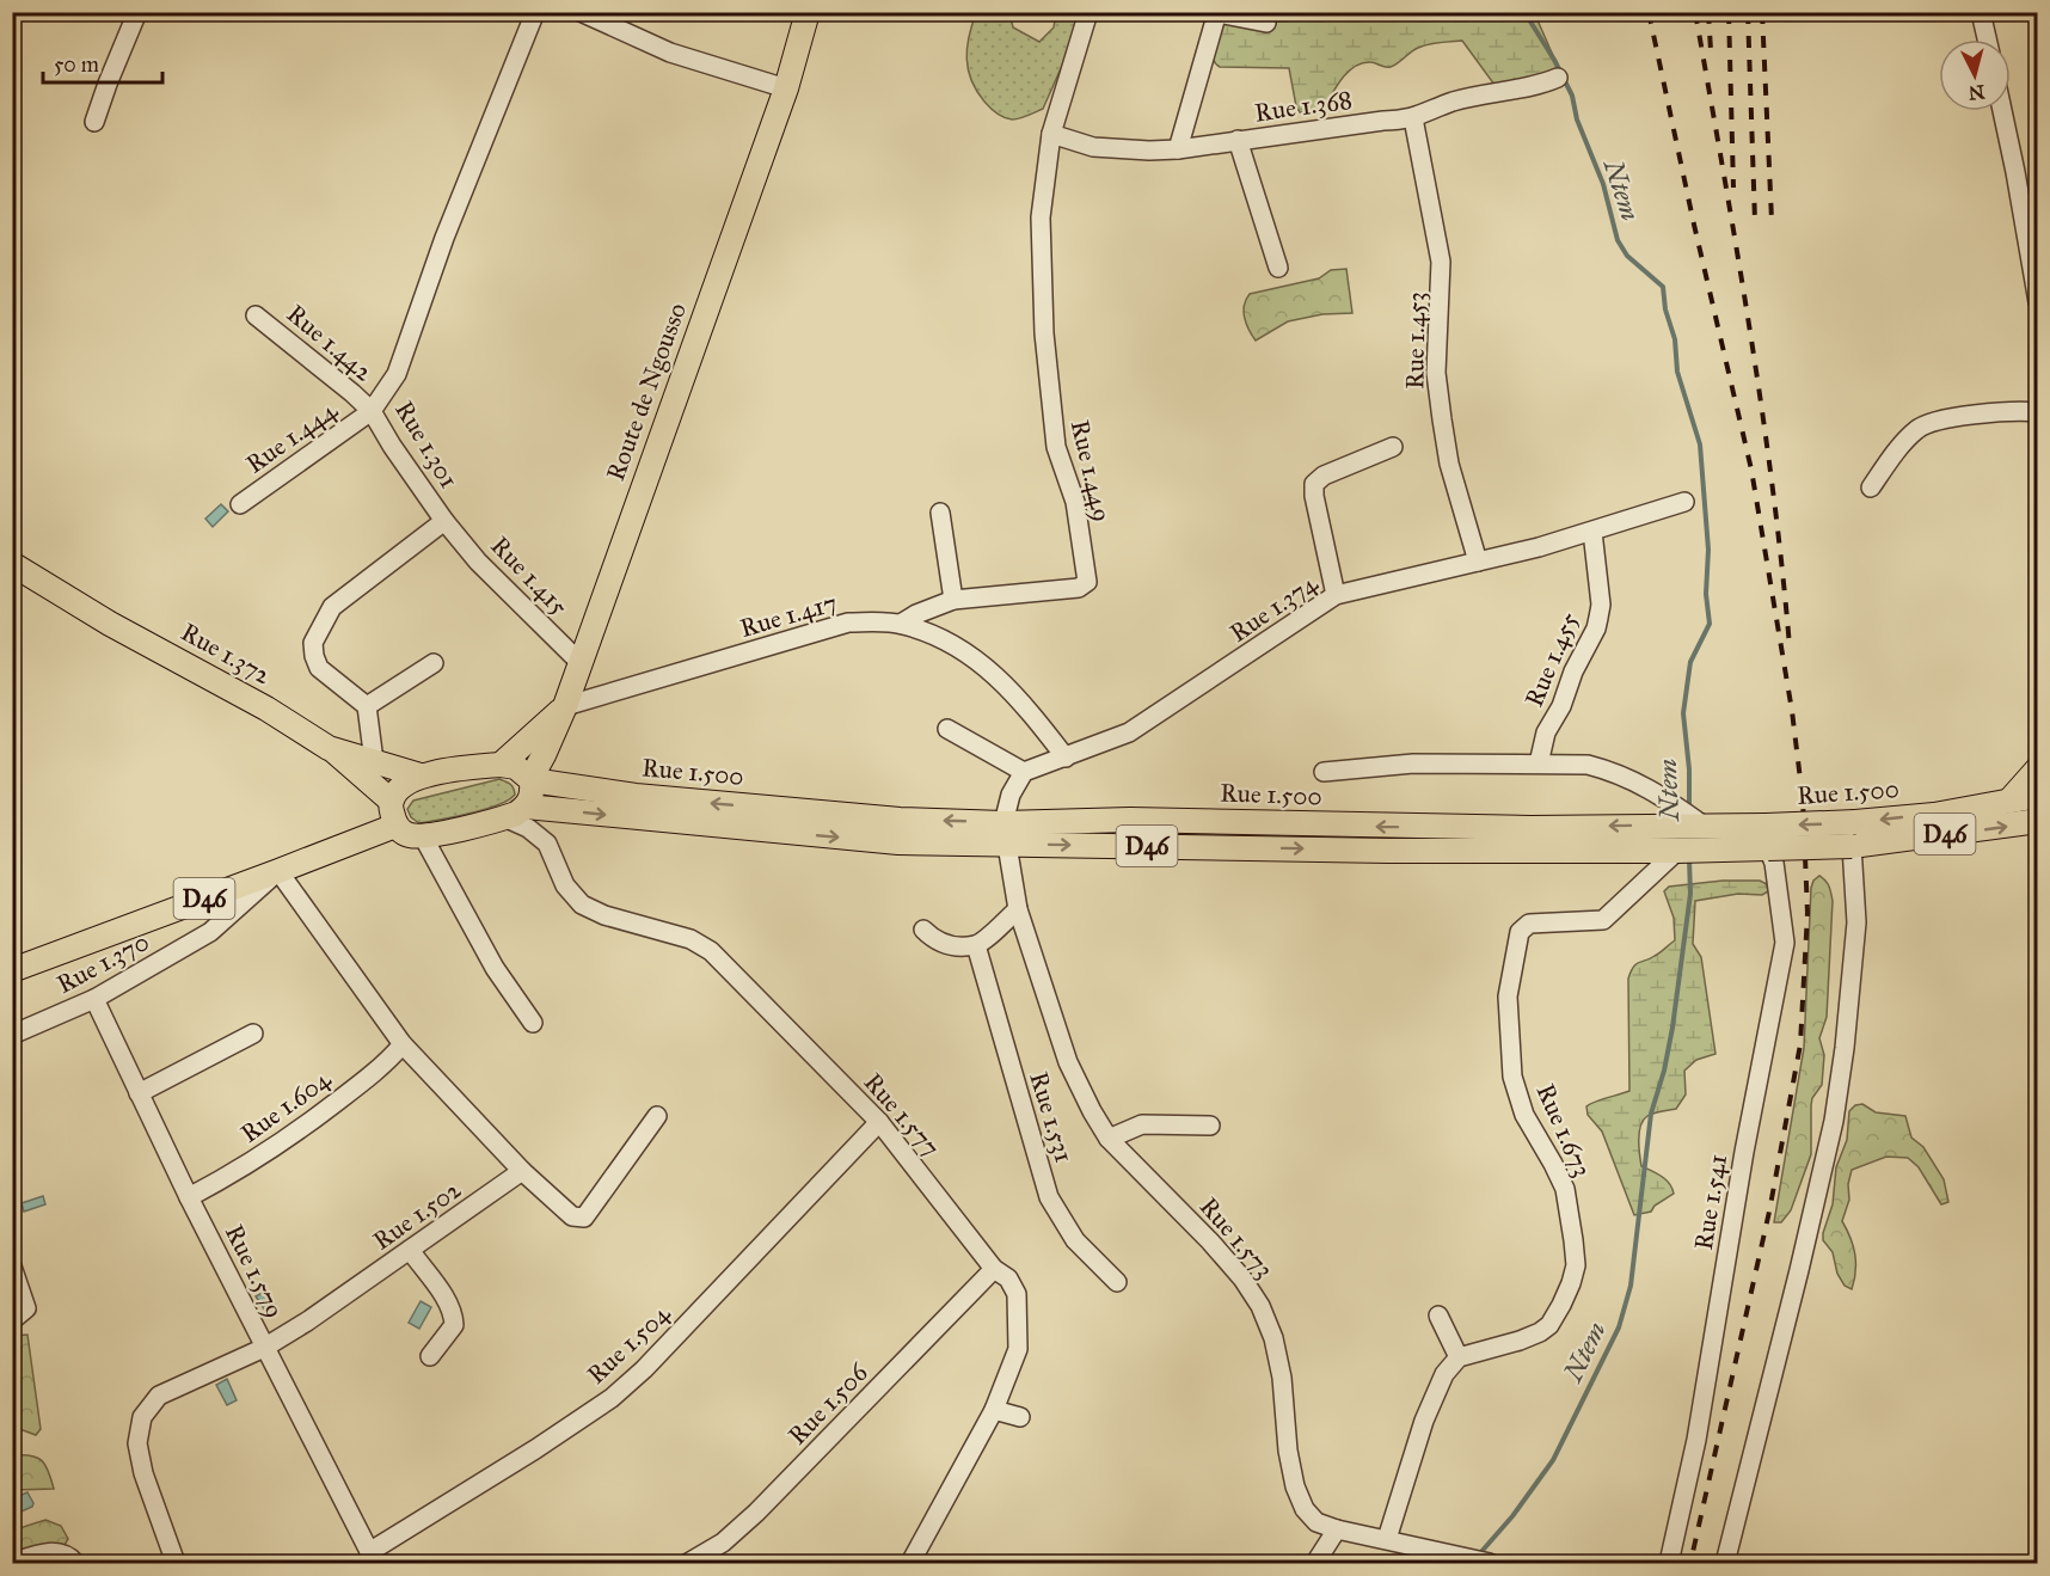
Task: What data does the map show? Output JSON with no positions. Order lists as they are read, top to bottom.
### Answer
{
  "streets": {
    "main road": [
      "Route de Ngousso",
      "Rue 1.372",
      "Rue 1.500",
      "D46"
    ],
    "street": [
      "Rue 1.368",
      "Rue 1.453",
      "Rue 1.442",
      "Rue 1.444",
      "Rue 1.301",
      "Rue 1.449",
      "Rue 1.415",
      "Rue 1.374",
      "Rue 1.417",
      "Rue 1.455",
      "Rue 1.370",
      "Rue 1.604",
      "Rue 1.577",
      "Rue 1.531",
      "Rue 1.673",
      "Rue 1.541",
      "Rue 1.502",
      "Rue 1.573",
      "Rue 1.579",
      "Rue 1.504",
      "Rue 1.506"
    ]
  },
  "crossings": [
    ["Rue 1.368", "Rue 1.453"],
    ["Rue 1.368", "Rue 1.449"],
    ["Rue 1.453", "Rue 1.374"],
    ["Rue 1.442", "Rue 1.444"],
    ["Rue 1.442", "Rue 1.301"],
    ["Route de Ngousso", "Rue 1.415"],
    ["Route de Ngousso", "Rue 1.417"],
    ["Route de Ngousso", "Rue 1.500"],
    ["Rue 1.444", "Rue 1.301"],
    ["Rue 1.301", "Rue 1.415"],
    ["Rue 1.449", "Rue 1.417"],
    ["Rue 1.374", "Rue 1.417"],
    ["Rue 1.374", "Rue 1.455"],
    ["Rue 1.500", "D46"],
    ["Rue 1.500", "Rue 1.673"],
    ["Rue 1.500", "Rue 1.541"],
    ["Rue 1.500", "Rue 1.573"],
    ["D46", "Rue 1.370"],
    ["D46", "Rue 1.541"],
    ["Rue 1.370", "Rue 1.579"],
    ["Rue 1.604", "Rue 1.579"],
    ["Rue 1.577", "Rue 1.504"],
    ["Rue 1.577", "Rue 1.506"],
    ["Rue 1.502", "Rue 1.579"],
    ["Rue 1.579", "Rue 1.504"]
  ],
  "water": ["Ntem"],
  "scale_bar": "50 m",
  "north": "bottom"
}
